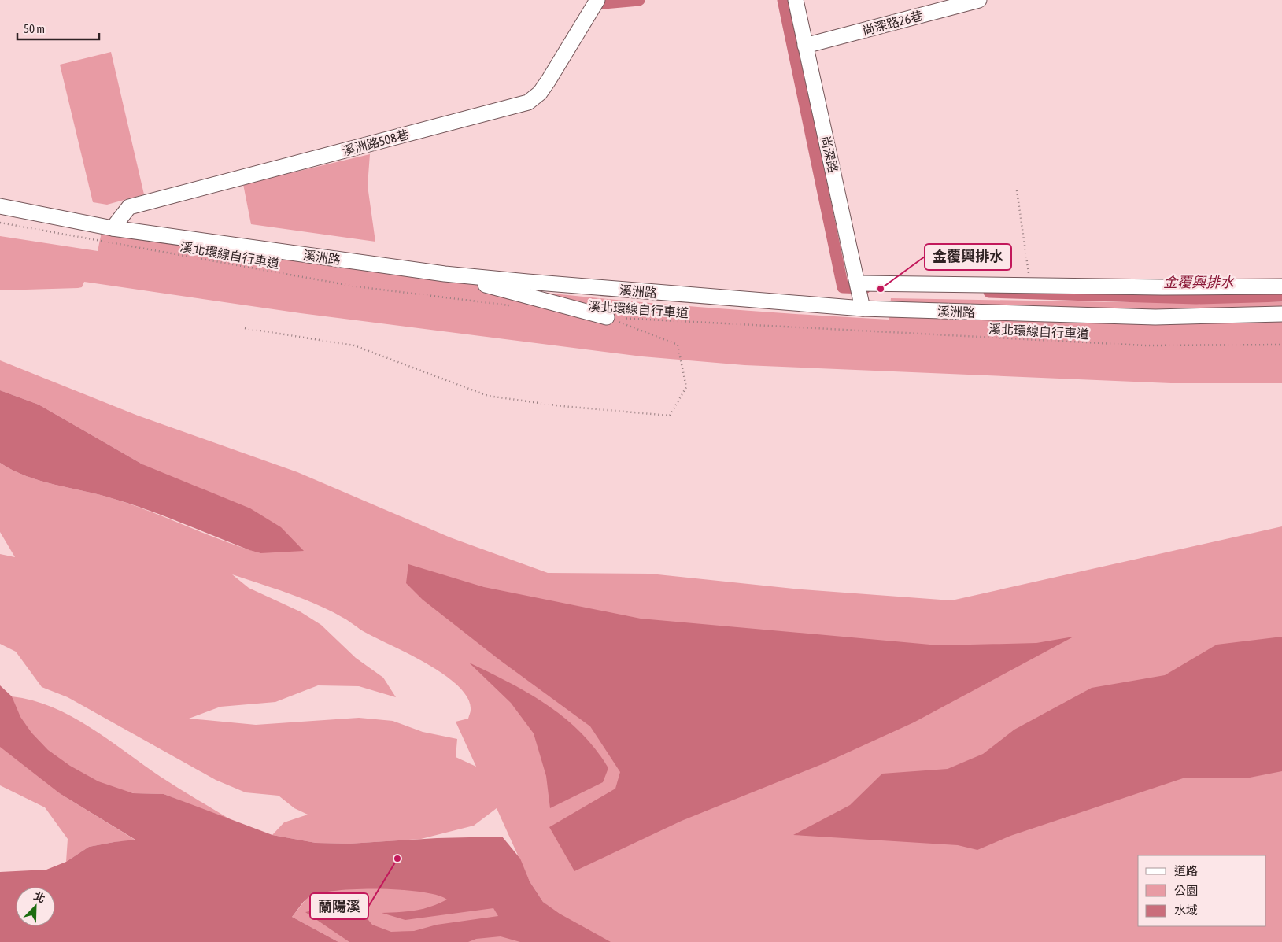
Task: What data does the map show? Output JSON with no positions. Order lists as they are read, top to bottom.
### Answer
{
  "streets": {
    "street": [
      "尚深路26巷",
      "溪洲路508巷",
      "尚深路",
      "溪洲路"
    ],
    "path": ["溪北環線自行車道"]
  },
  "crossings": [
    ["尚深路26巷", "尚深路"],
    ["溪洲路508巷", "溪洲路"],
    ["尚深路", "溪洲路"]
  ],
  "water": ["金覆興排水"],
  "places": ["金覆興排水", "蘭陽溪"],
  "legend": ["道路", "公園", "水域"],
  "scale_bar": "50 m",
  "north": "top right"
}
